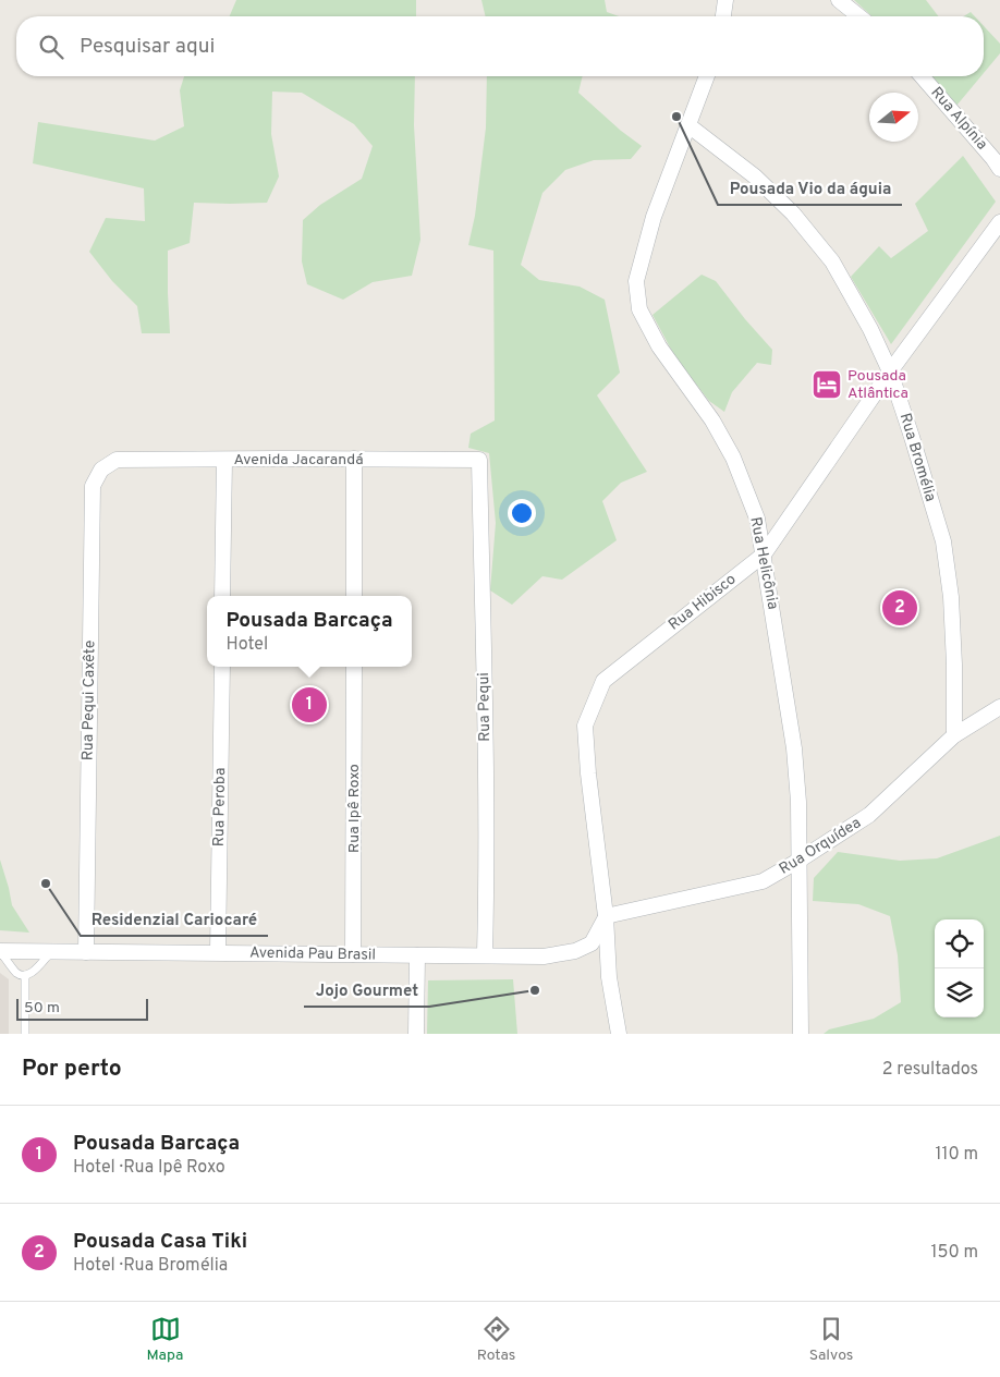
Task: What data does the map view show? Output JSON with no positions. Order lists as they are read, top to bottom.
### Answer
{
  "streets": {
    "street": [
      "Rua Alpínia",
      "Rua Bromélia",
      "Avenida Jacarandá",
      "Rua Helicônia",
      "Rua Hibisco",
      "Rua Pequi Caxête",
      "Rua Pequi",
      "Rua Peroba",
      "Rua Ipê Roxo",
      "Rua Orquídea",
      "Avenida Pau Brasil"
    ]
  },
  "crossings": [
    ["Rua Bromélia", "Rua Helicônia"],
    ["Rua Bromélia", "Rua Hibisco"],
    ["Rua Bromélia", "Rua Orquídea"],
    ["Avenida Jacarandá", "Rua Pequi Caxête"],
    ["Avenida Jacarandá", "Rua Pequi"],
    ["Rua Helicônia", "Rua Hibisco"],
    ["Rua Helicônia", "Rua Orquídea"],
    ["Rua Hibisco", "Rua Orquídea"],
    ["Rua Hibisco", "Avenida Pau Brasil"],
    ["Rua Pequi Caxête", "Avenida Pau Brasil"],
    ["Rua Pequi", "Avenida Pau Brasil"],
    ["Rua Peroba", "Avenida Pau Brasil"],
    ["Rua Ipê Roxo", "Avenida Pau Brasil"],
    ["Rua Orquídea", "Avenida Pau Brasil"]
  ],
  "places": {
    "other": ["Pousada Vio da águia", "Residenzial Cariocaré", "Jojo Gourmet"],
    "hotel": ["Pousada Atlântica"]
  },
  "scale_bar": "50 m",
  "north": "right",
  "page": {
    "search": "Pesquisar aqui",
    "pins": ["2", "1"],
    "popup": ["Pousada Barcaça", "Hotel"],
    "scale": "50 m",
    "heading": ["Por perto", "2 resultados"],
    "list": [
      {
        "mark": "1",
        "name": "Pousada Barcaça",
        "note": "Hotel · Rua Ipê Roxo",
        "value": "110 m"
      },
      {
        "mark": "2",
        "name": "Pousada Casa Tiki",
        "note": "Hotel · Rua Bromélia",
        "value": "150 m"
      }
    ],
    "nav": ["Mapa", "Rotas", "Salvos"]
  }
}
